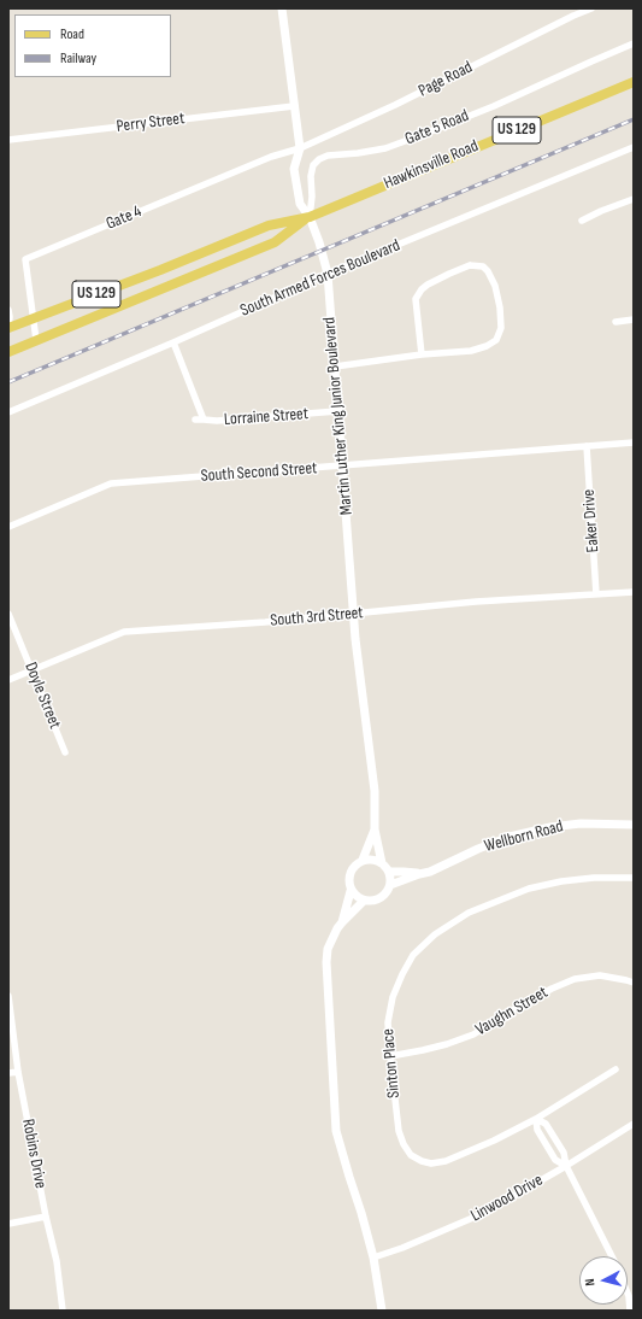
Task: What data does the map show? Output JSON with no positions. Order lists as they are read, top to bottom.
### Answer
{
  "streets": {
    "main road": ["US 129", "Hawkinsville Road"],
    "street": [
      "Page Road",
      "Perry Street",
      "Gate 5 Road",
      "Gate 4",
      "South Armed Forces Boulevard",
      "Martin Luther King Junior Boulevard",
      "Lorraine Street",
      "South Second Street",
      "Eaker Drive",
      "South 3rd Street",
      "Doyle Street",
      "Wellborn Road",
      "Vaughn Street",
      "Sinton Place",
      "Robins Drive",
      "Linwood Drive"
    ]
  },
  "crossings": [
    ["Page Road", "Gate 4"],
    ["Page Road", "Martin Luther King Junior Boulevard"],
    ["Perry Street", "Martin Luther King Junior Boulevard"],
    ["Gate 5 Road", "Hawkinsville Road"],
    ["Gate 5 Road", "Martin Luther King Junior Boulevard"],
    ["Hawkinsville Road", "Gate 4"],
    ["Hawkinsville Road", "Martin Luther King Junior Boulevard"],
    ["Gate 4", "Martin Luther King Junior Boulevard"],
    ["South Armed Forces Boulevard", "Martin Luther King Junior Boulevard"],
    ["Martin Luther King Junior Boulevard", "Lorraine Street"],
    ["Martin Luther King Junior Boulevard", "South Second Street"],
    ["Martin Luther King Junior Boulevard", "South 3rd Street"],
    ["South Second Street", "Eaker Drive"],
    ["Eaker Drive", "South 3rd Street"],
    ["South 3rd Street", "Doyle Street"],
    ["Vaughn Street", "Sinton Place"]
  ],
  "legend": ["Road", "Railway"],
  "north": "left"
}
